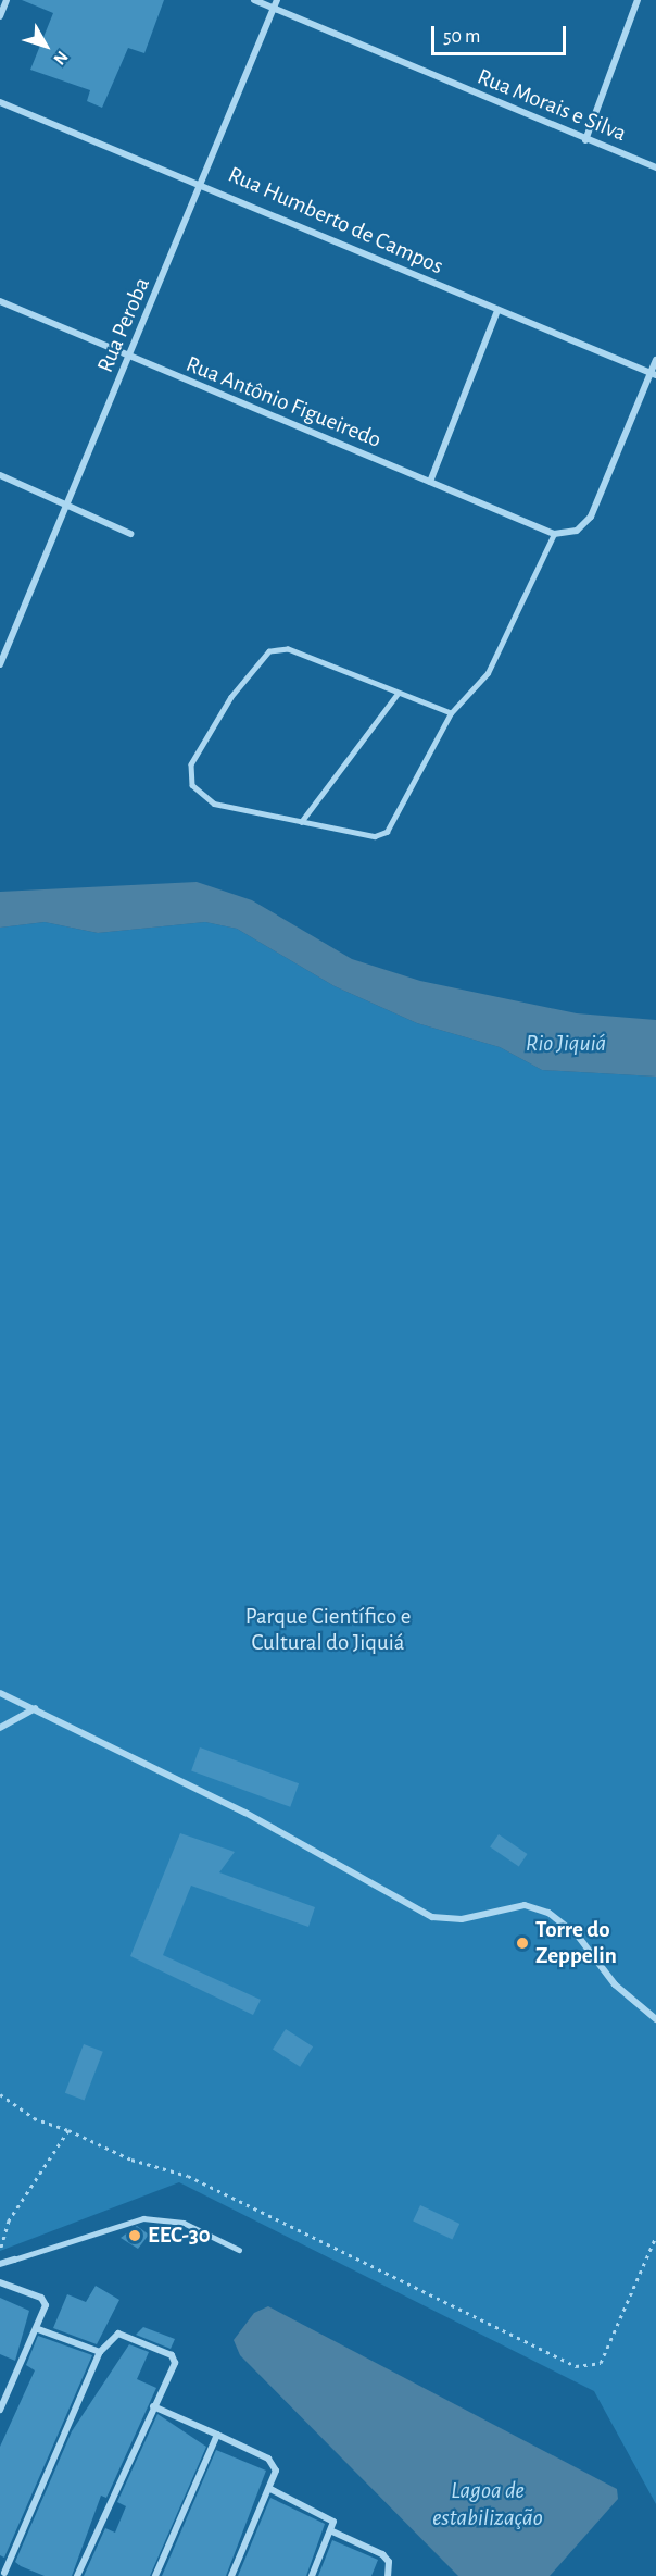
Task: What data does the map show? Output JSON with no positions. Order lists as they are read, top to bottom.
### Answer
{
  "streets": {
    "street": [
      "Rua Morais e Silva",
      "Rua Humberto de Campos",
      "Rua Peroba",
      "Rua Antônio Figueiredo"
    ]
  },
  "crossings": [
    ["Rua Morais e Silva", "Rua Peroba"],
    ["Rua Humberto de Campos", "Rua Peroba"],
    ["Rua Peroba", "Rua Antônio Figueiredo"]
  ],
  "water": ["Rio Jiquiá", "Lagoa de estabilização"],
  "parks": ["Parque Científico e Cultural do Jiquiá"],
  "places": ["Torre do Zeppelin", "EEC-30"],
  "scale_bar": "50 m",
  "north": "bottom right"
}
